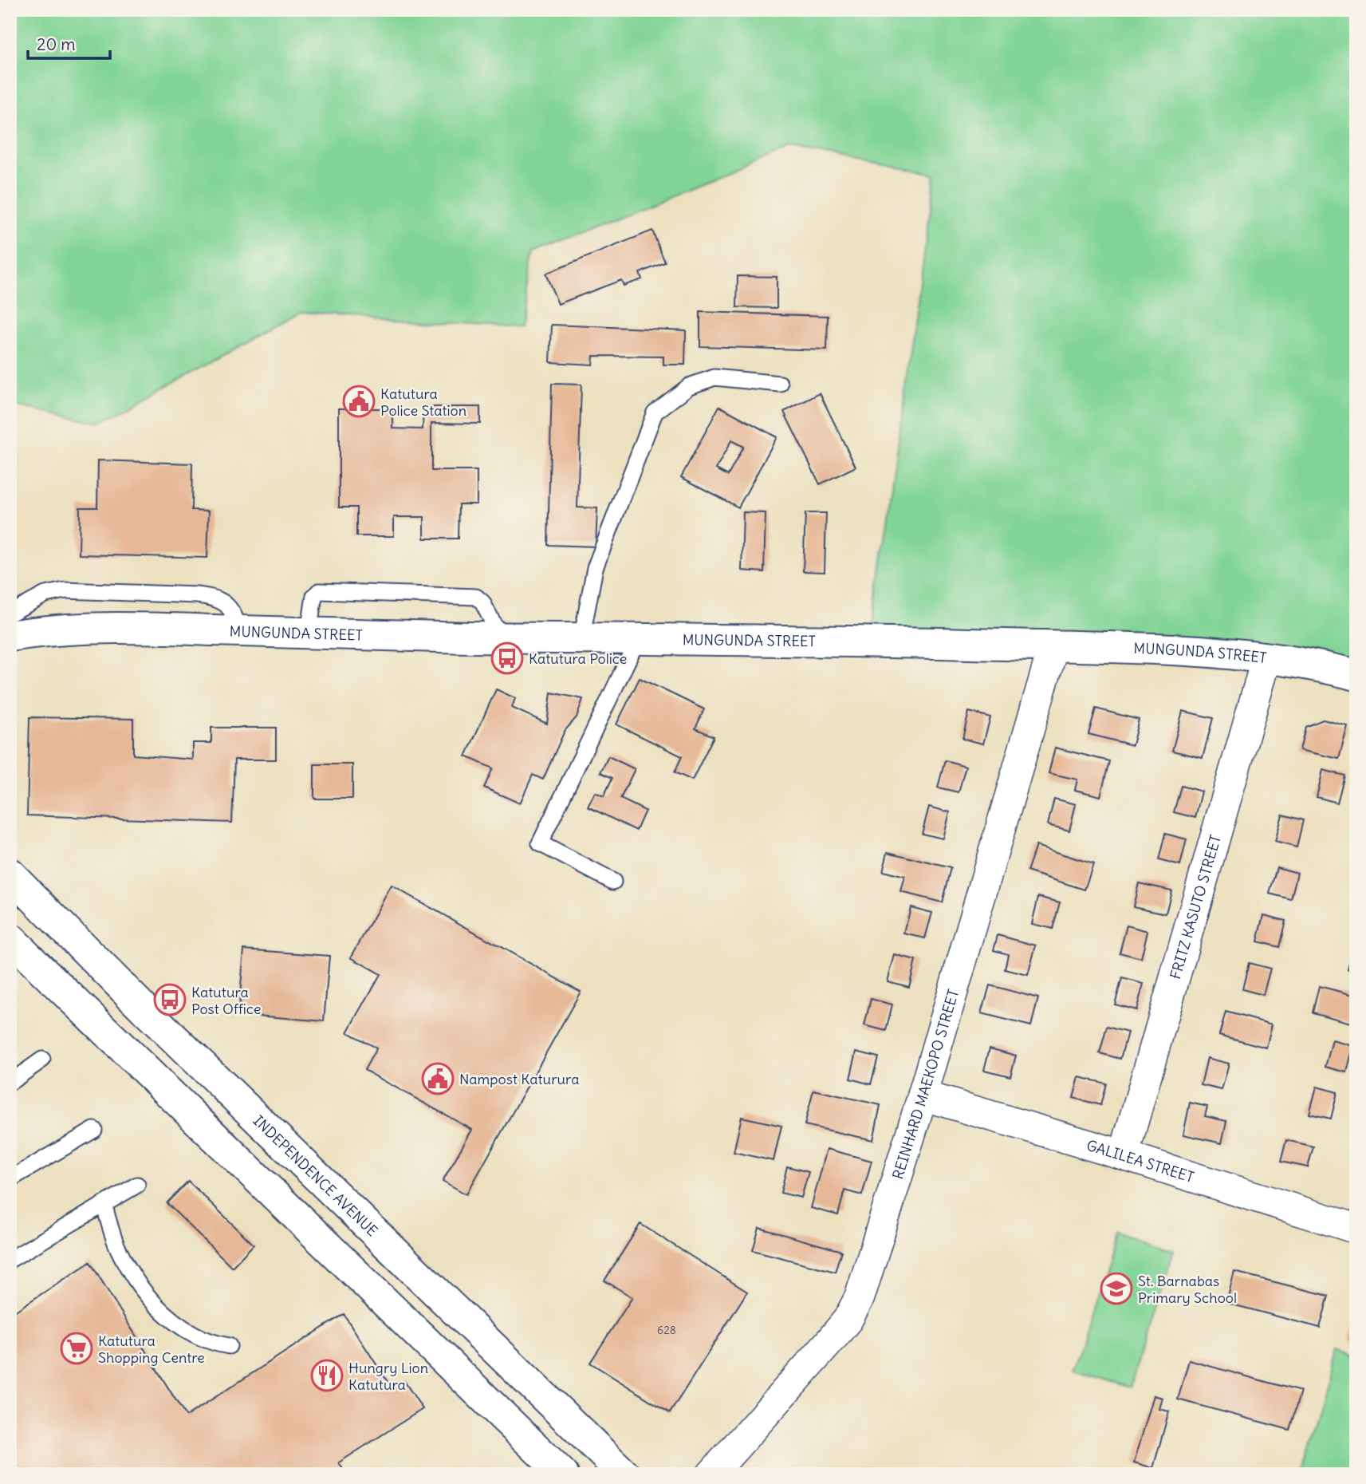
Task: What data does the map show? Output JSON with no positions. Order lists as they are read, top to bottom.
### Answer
{
  "streets": {
    "main road": ["MUNGUNDA STREET", "INDEPENDENCE AVENUE"],
    "street": ["FRITZ KASUTO STREET", "REINHARD MAEKOPO STREET", "GALILEA STREET"]
  },
  "crossings": [
    ["MUNGUNDA STREET", "FRITZ KASUTO STREET"],
    ["MUNGUNDA STREET", "REINHARD MAEKOPO STREET"],
    ["FRITZ KASUTO STREET", "GALILEA STREET"],
    ["REINHARD MAEKOPO STREET", "GALILEA STREET"]
  ],
  "places": {
    "public building": ["Katutura Police Station", "Nampost Katurura"],
    "bus stop": ["Katutura Police", "Katutura Post Office"],
    "school or university": ["St. Barnabas Primary School"],
    "supermarket": ["Katutura Shopping Centre"],
    "restaurant": ["Hungry Lion Katutura"]
  },
  "house_numbers": ["628"],
  "scale_bar": "20 m"
}
